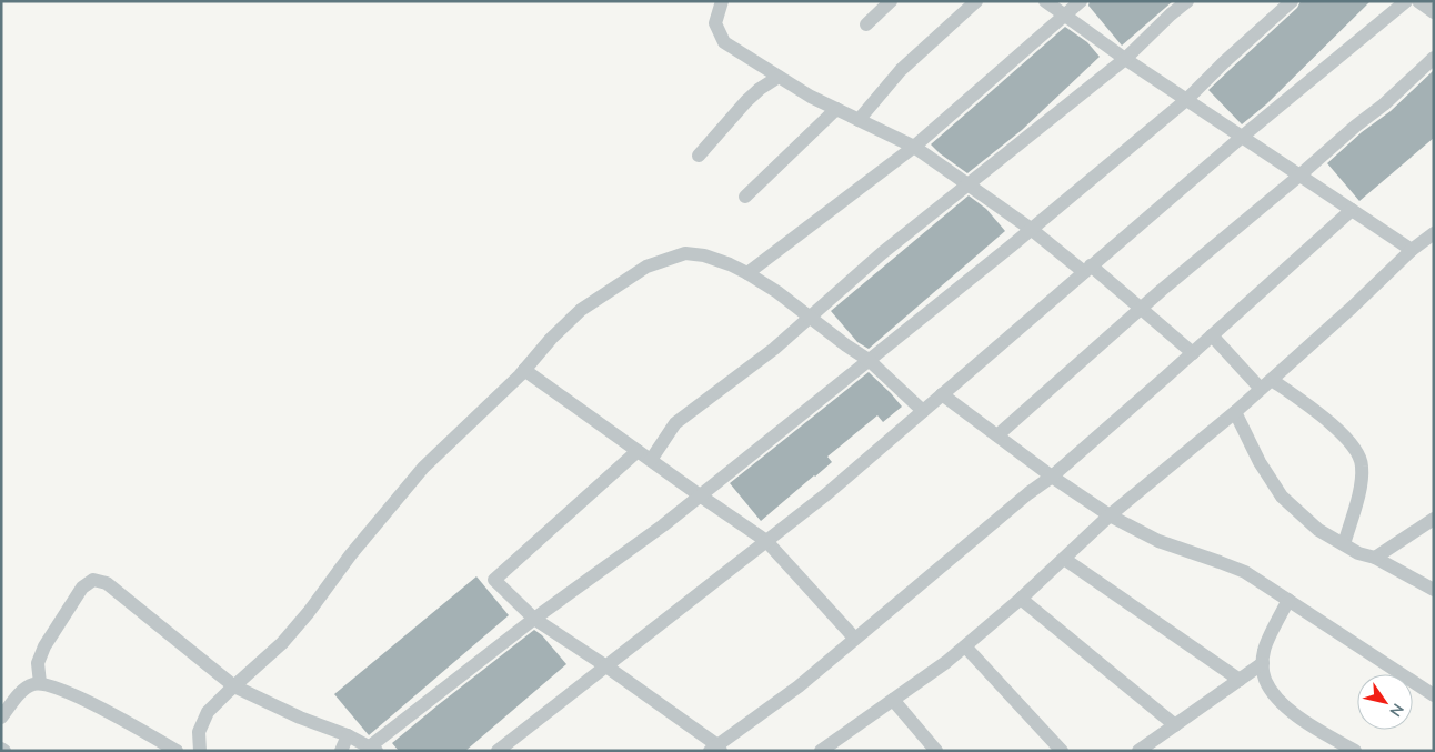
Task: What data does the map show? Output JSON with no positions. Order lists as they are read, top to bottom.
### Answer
{
  "north": "bottom right"
}
